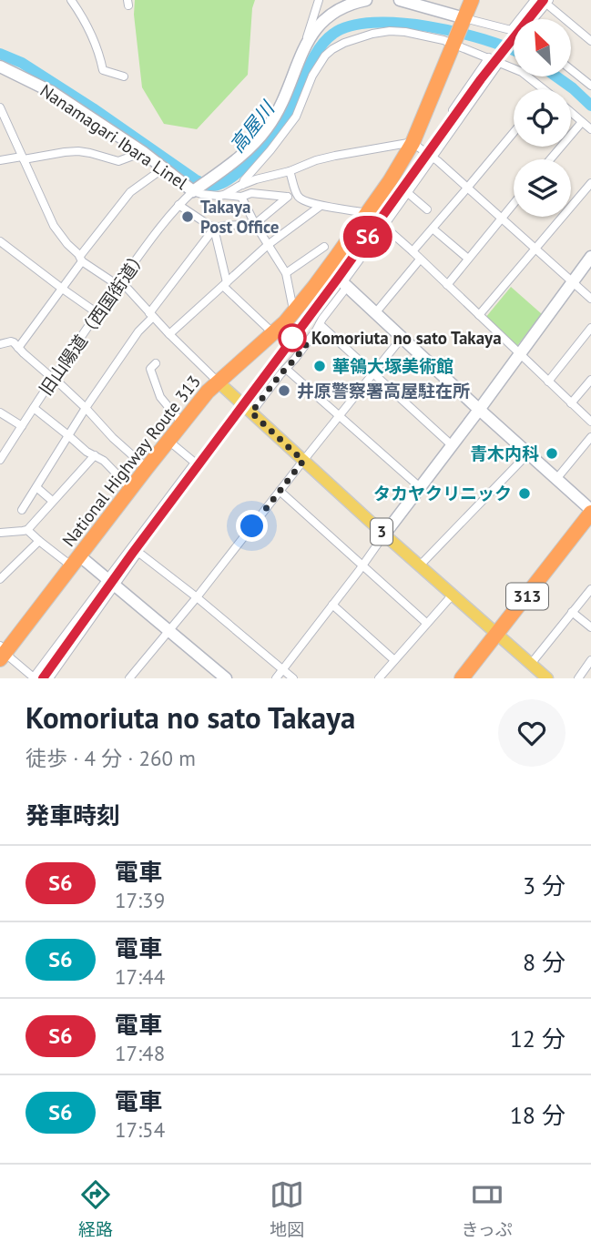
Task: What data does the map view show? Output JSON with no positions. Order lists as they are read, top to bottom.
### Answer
{
  "streets": {
    "highway": ["National Highway Route 313", "313"],
    "main road": ["3"],
    "street": ["Nanamagari Ibara Linel", "旧山陽道（西国街道）"]
  },
  "crossings": [
    ["Nanamagari Ibara Linel", "旧山陽道（西国街道）"],
    ["National Highway Route 313", "3"],
    ["3", "313"]
  ],
  "water": ["高屋川"],
  "places": [
    "Takaya Post Office",
    "Komoriuta no sato Takaya",
    "華鴒大塚美術館",
    "井原警察署高屋駐在所",
    "青木内科",
    "タカヤクリニック"
  ],
  "north": "top left",
  "page": {
    "on_map": "S6",
    "heading": [
      ["Komoriuta no sato Takaya", "徒歩 · 4 分 · 260 m"],
      "発車時刻"
    ],
    "list": [
      {
        "mark": "S6",
        "name": "電車",
        "note": "17:39",
        "value": "3 分"
      },
      {
        "mark": "S6",
        "name": "電車",
        "note": "17:44",
        "value": "8 分"
      },
      {
        "mark": "S6",
        "name": "電車",
        "note": "17:48",
        "value": "12 分"
      },
      {
        "mark": "S6",
        "name": "電車",
        "note": "17:54",
        "value": "18 分"
      }
    ],
    "tabs": ["経路", "地図", "きっぷ"]
  }
}
